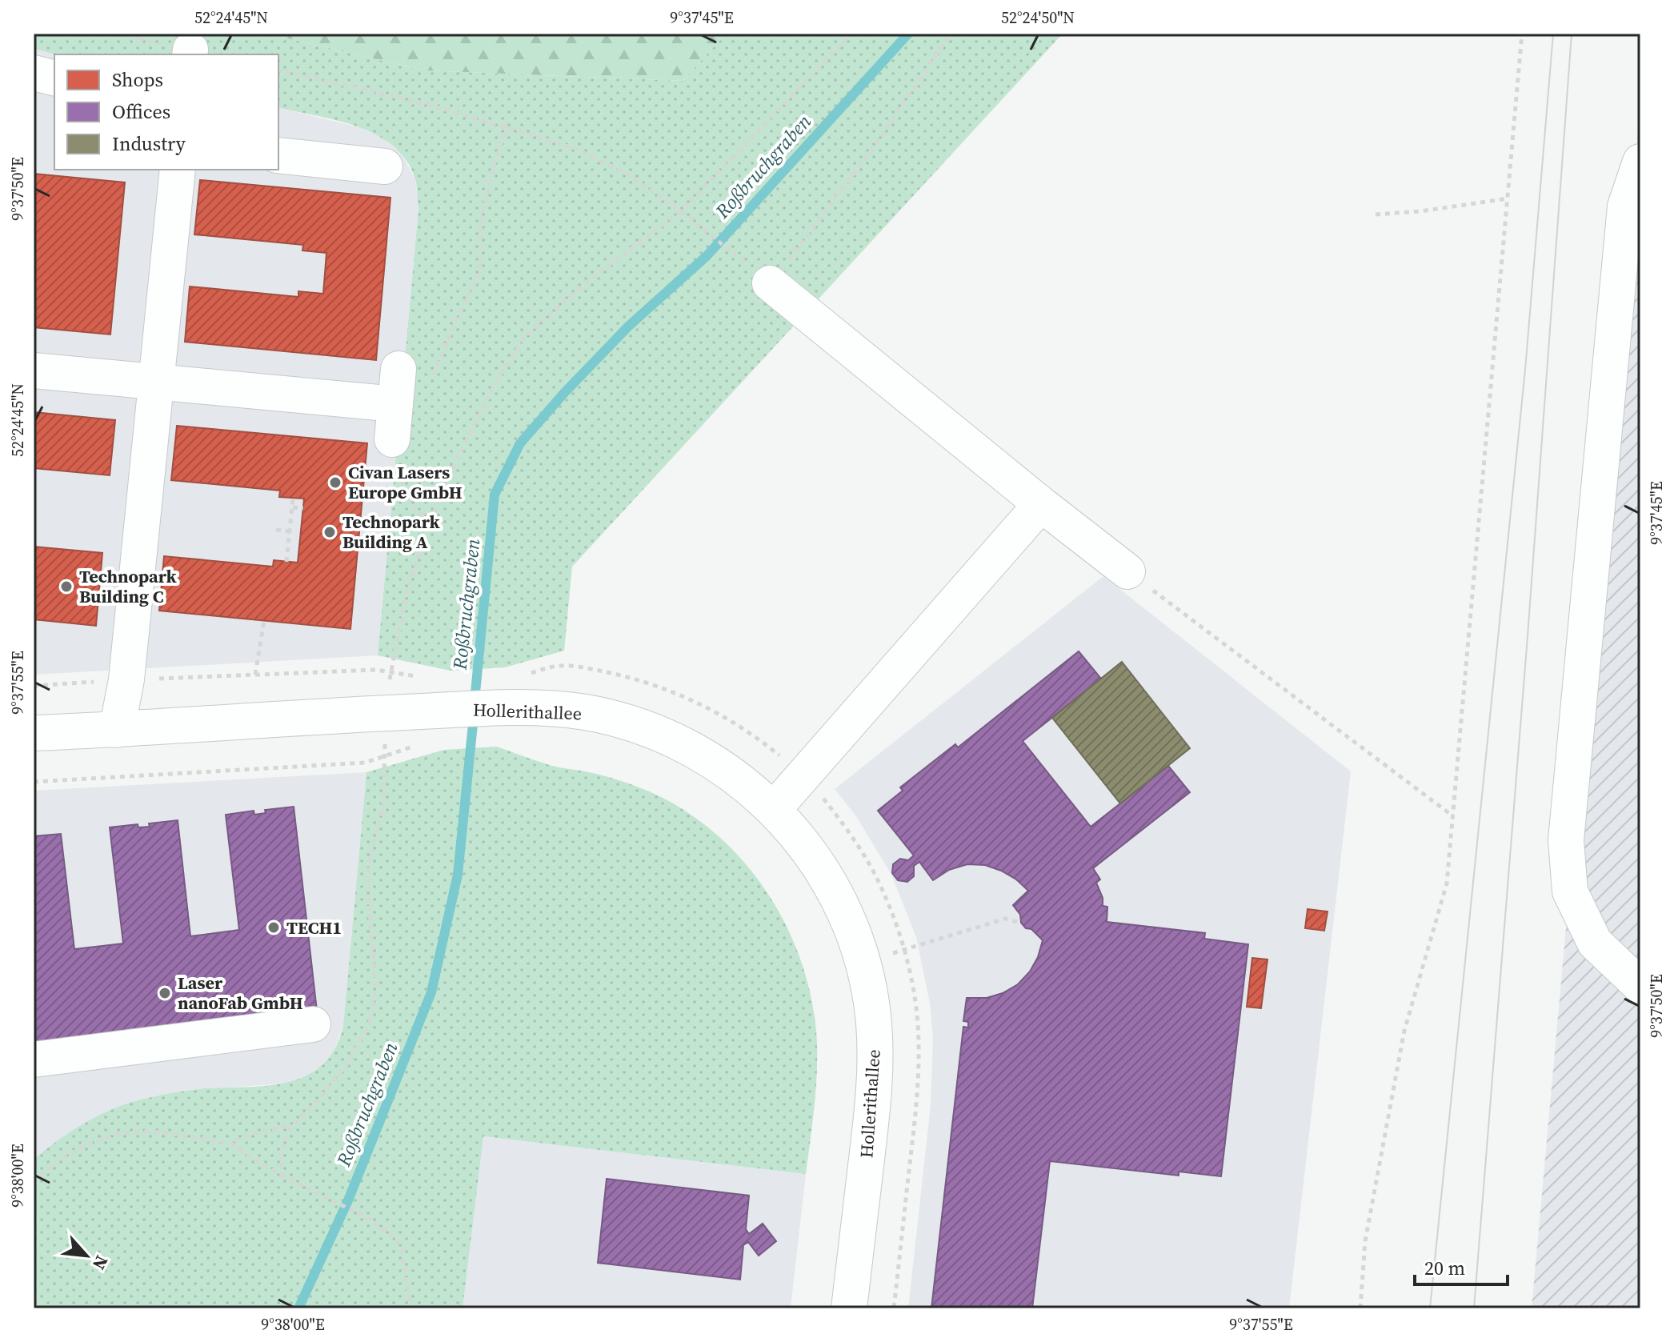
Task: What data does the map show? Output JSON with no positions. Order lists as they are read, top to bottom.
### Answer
{
  "streets": {
    "street": ["Hollerithallee"]
  },
  "water": ["Roßbruchgraben"],
  "places": [
    "Civan Lasers Europe GmbH",
    "Technopark Building A",
    "Technopark Building C",
    "TECH1",
    "Laser nanoFab GmbH"
  ],
  "legend": ["Shops", "Offices", "Industry"],
  "scale_bar": "20 m",
  "north": "bottom right",
  "coordinates": [
    "52°24'45\"N",
    "9°37'45\"E",
    "52°24'50\"N",
    "9°37'50\"E",
    "9°37'55\"E",
    "9°38'00\"E"
  ]
}
